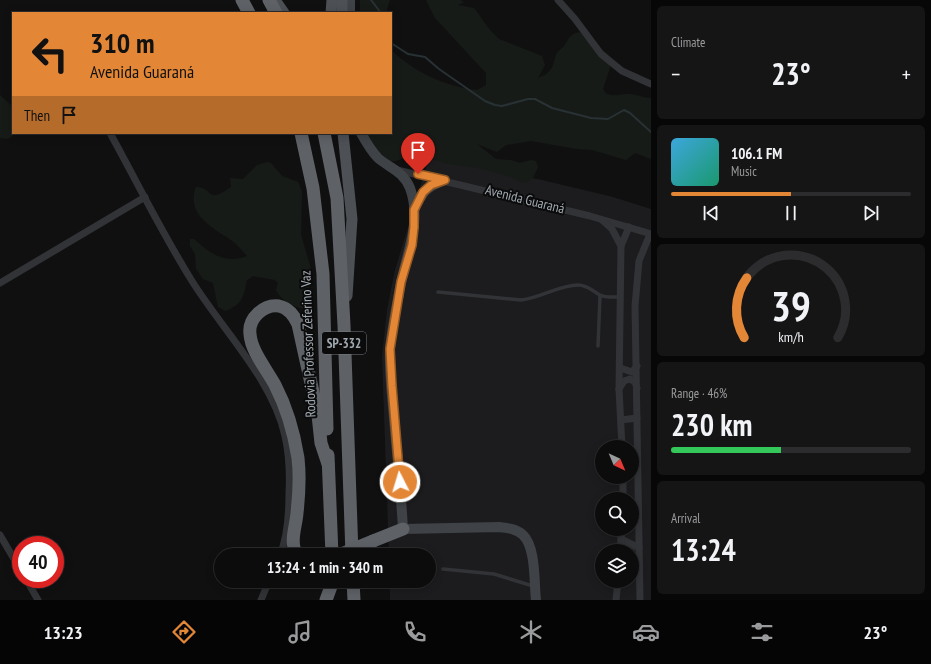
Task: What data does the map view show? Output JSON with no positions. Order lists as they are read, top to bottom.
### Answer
{
  "streets": {
    "highway": ["SP-332", "Rodovia Professor Zeferino Vaz"],
    "street": ["Avenida Guaraná"]
  },
  "north": "bottom right",
  "page": {
    "tile": [
      "Climate",
      ["Range · 46%", "230 km"],
      ["Arrival", "13:24"]
    ],
    "turn": ["310 m", "Avenida Guaraná"],
    "heat": ["−", "23°", "+"],
    "then": "Then",
    "song": ["106.1 FM", "Music"],
    "limit": "40",
    "trip": "13:24 · 1 min · 340 m",
    "tabs": ["13:23", "23°"],
    "gauge": ["39", "km/h"]
  }
}
